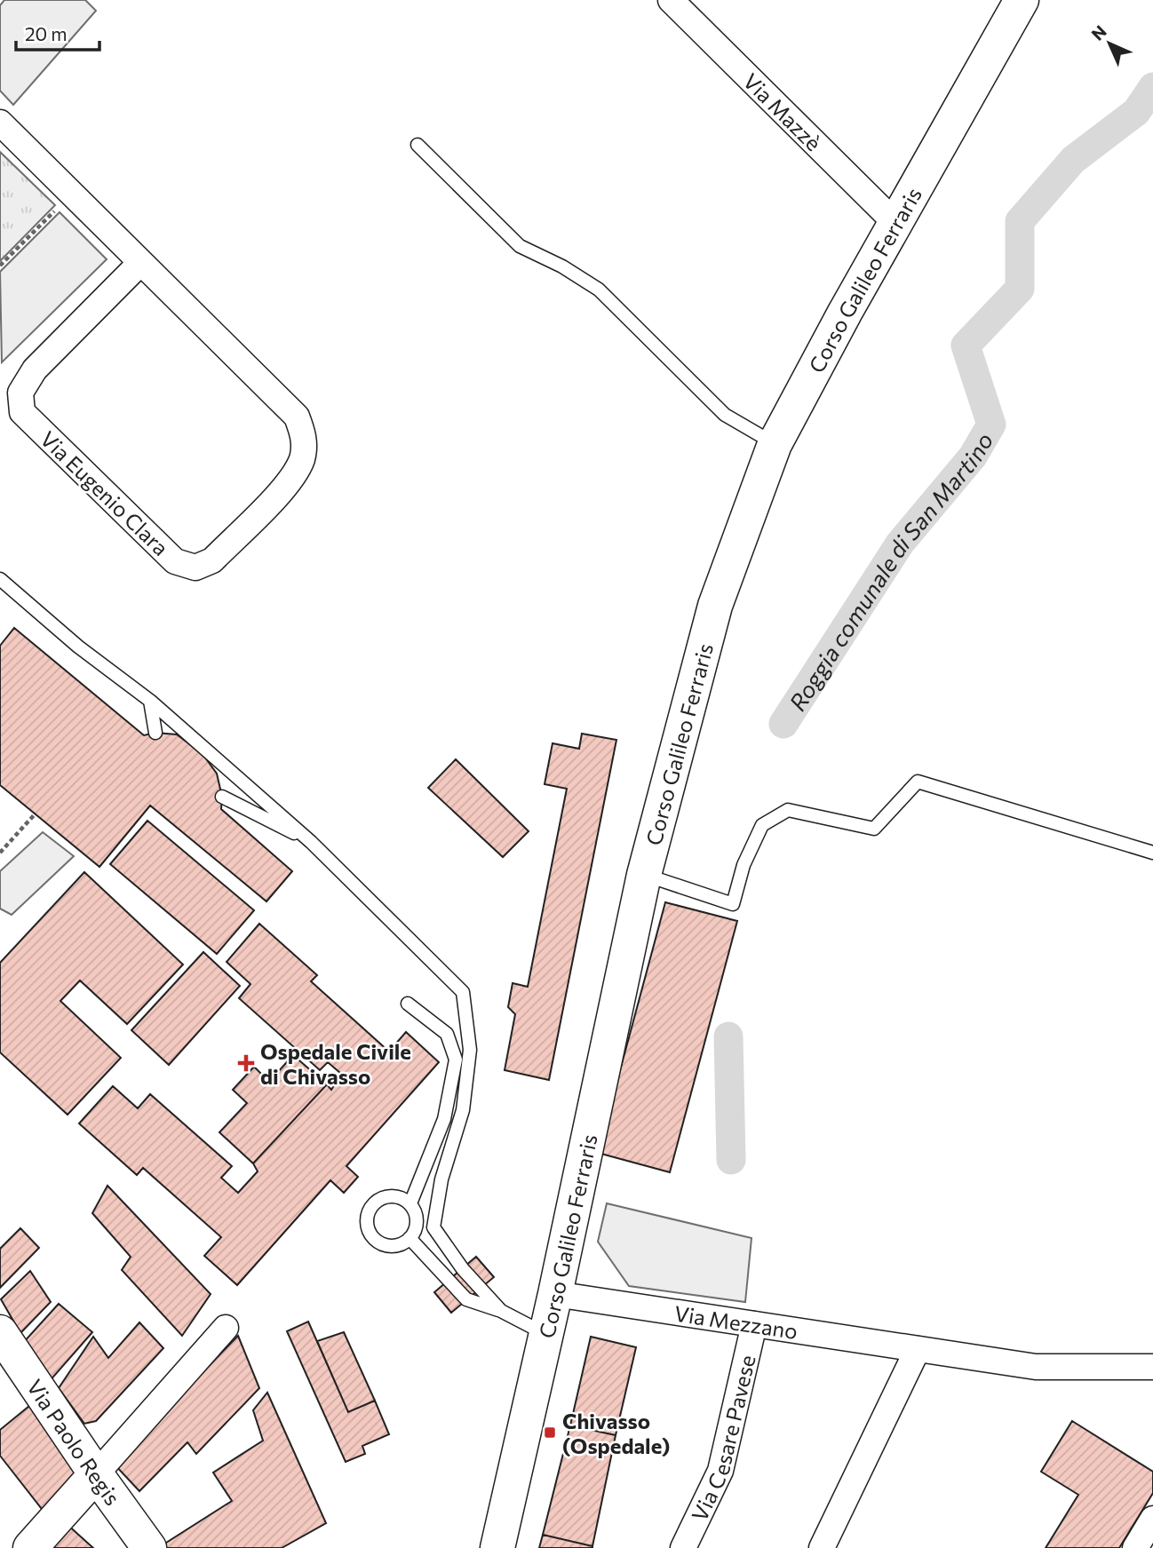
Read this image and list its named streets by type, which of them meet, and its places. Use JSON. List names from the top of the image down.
{
  "streets": {
    "main road": ["Corso Galileo Ferraris", "Via Paolo Regis"],
    "street": [
      "Via Mazzè",
      "Via Eugenio Clara",
      "Via Mezzano",
      "Via Cesare Pavese"
    ]
  },
  "crossings": [
    ["Via Mazzè", "Corso Galileo Ferraris"],
    ["Corso Galileo Ferraris", "Via Mezzano"],
    ["Via Mezzano", "Via Cesare Pavese"]
  ],
  "water": ["Roggia comunale di San Martino"],
  "places": {
    "health": ["Ospedale Civile di Chivasso"],
    "transit": ["Chivasso (Ospedale)"]
  },
  "scale_bar": "20 m",
  "north": "top left"
}
